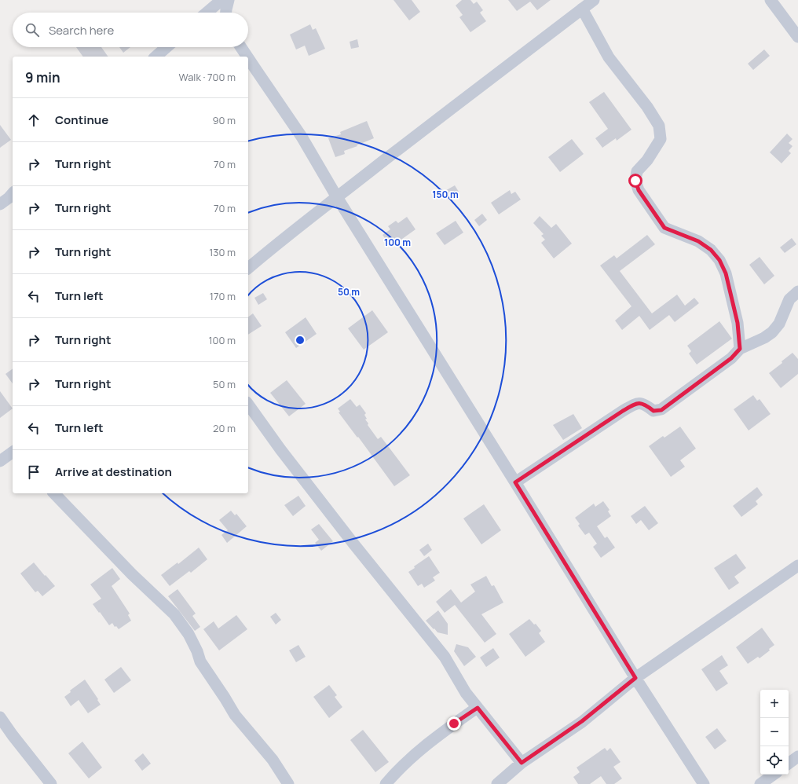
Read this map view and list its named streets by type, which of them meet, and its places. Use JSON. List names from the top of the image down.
{
  "page": {
    "search": "Search here",
    "heading": ["9 min", "Walk · 700 m"],
    "list": [
      ["Continue", "90 m"],
      ["Turn right", "70 m"],
      ["Turn right", "70 m"],
      ["Turn right", "130 m"],
      ["Turn left", "170 m"],
      ["Turn right", "100 m"],
      ["Turn right", "50 m"],
      ["Turn left", "20 m"],
      "Arrive at destination"
    ],
    "map_buttons": ["+", "−"]
  },
  "rings": ["150 m", "100 m", "50 m"]
}
